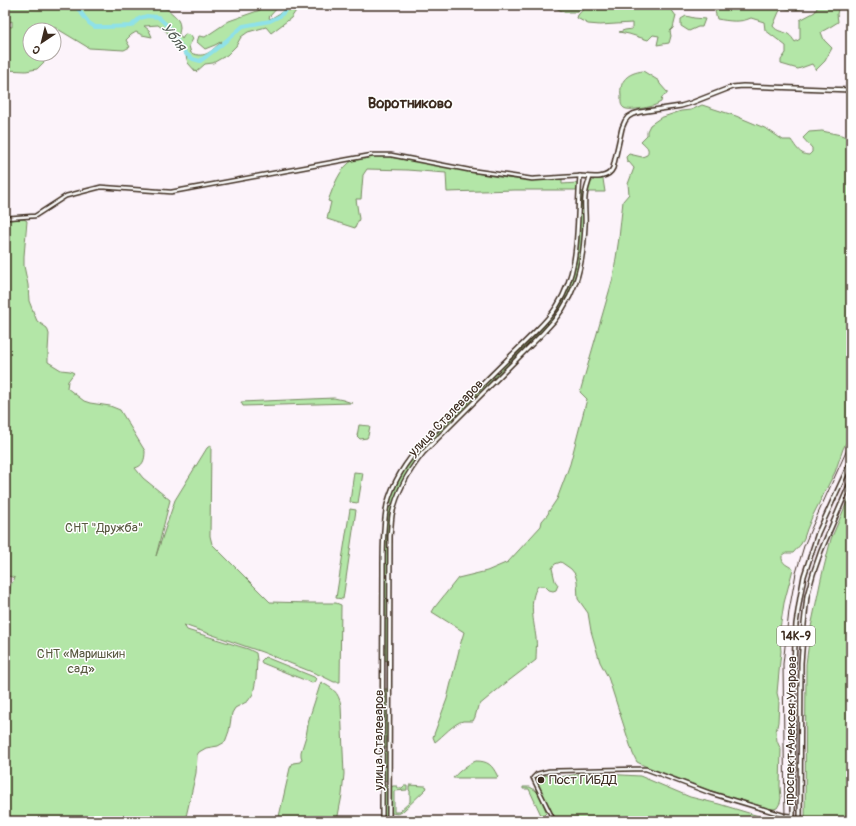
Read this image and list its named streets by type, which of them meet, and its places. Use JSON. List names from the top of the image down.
{
  "streets": {
    "main road": ["улица Сталеваров", "14К-9", "проспект Алексея Угарова"]
  },
  "districts": ["Воротниково"],
  "water": ["Убля"],
  "parks": ["СНТ \"Дружба\"", "СНТ «Маришкин сад»"],
  "places": ["Пост ГИБДД"],
  "north": "bottom left"
}
